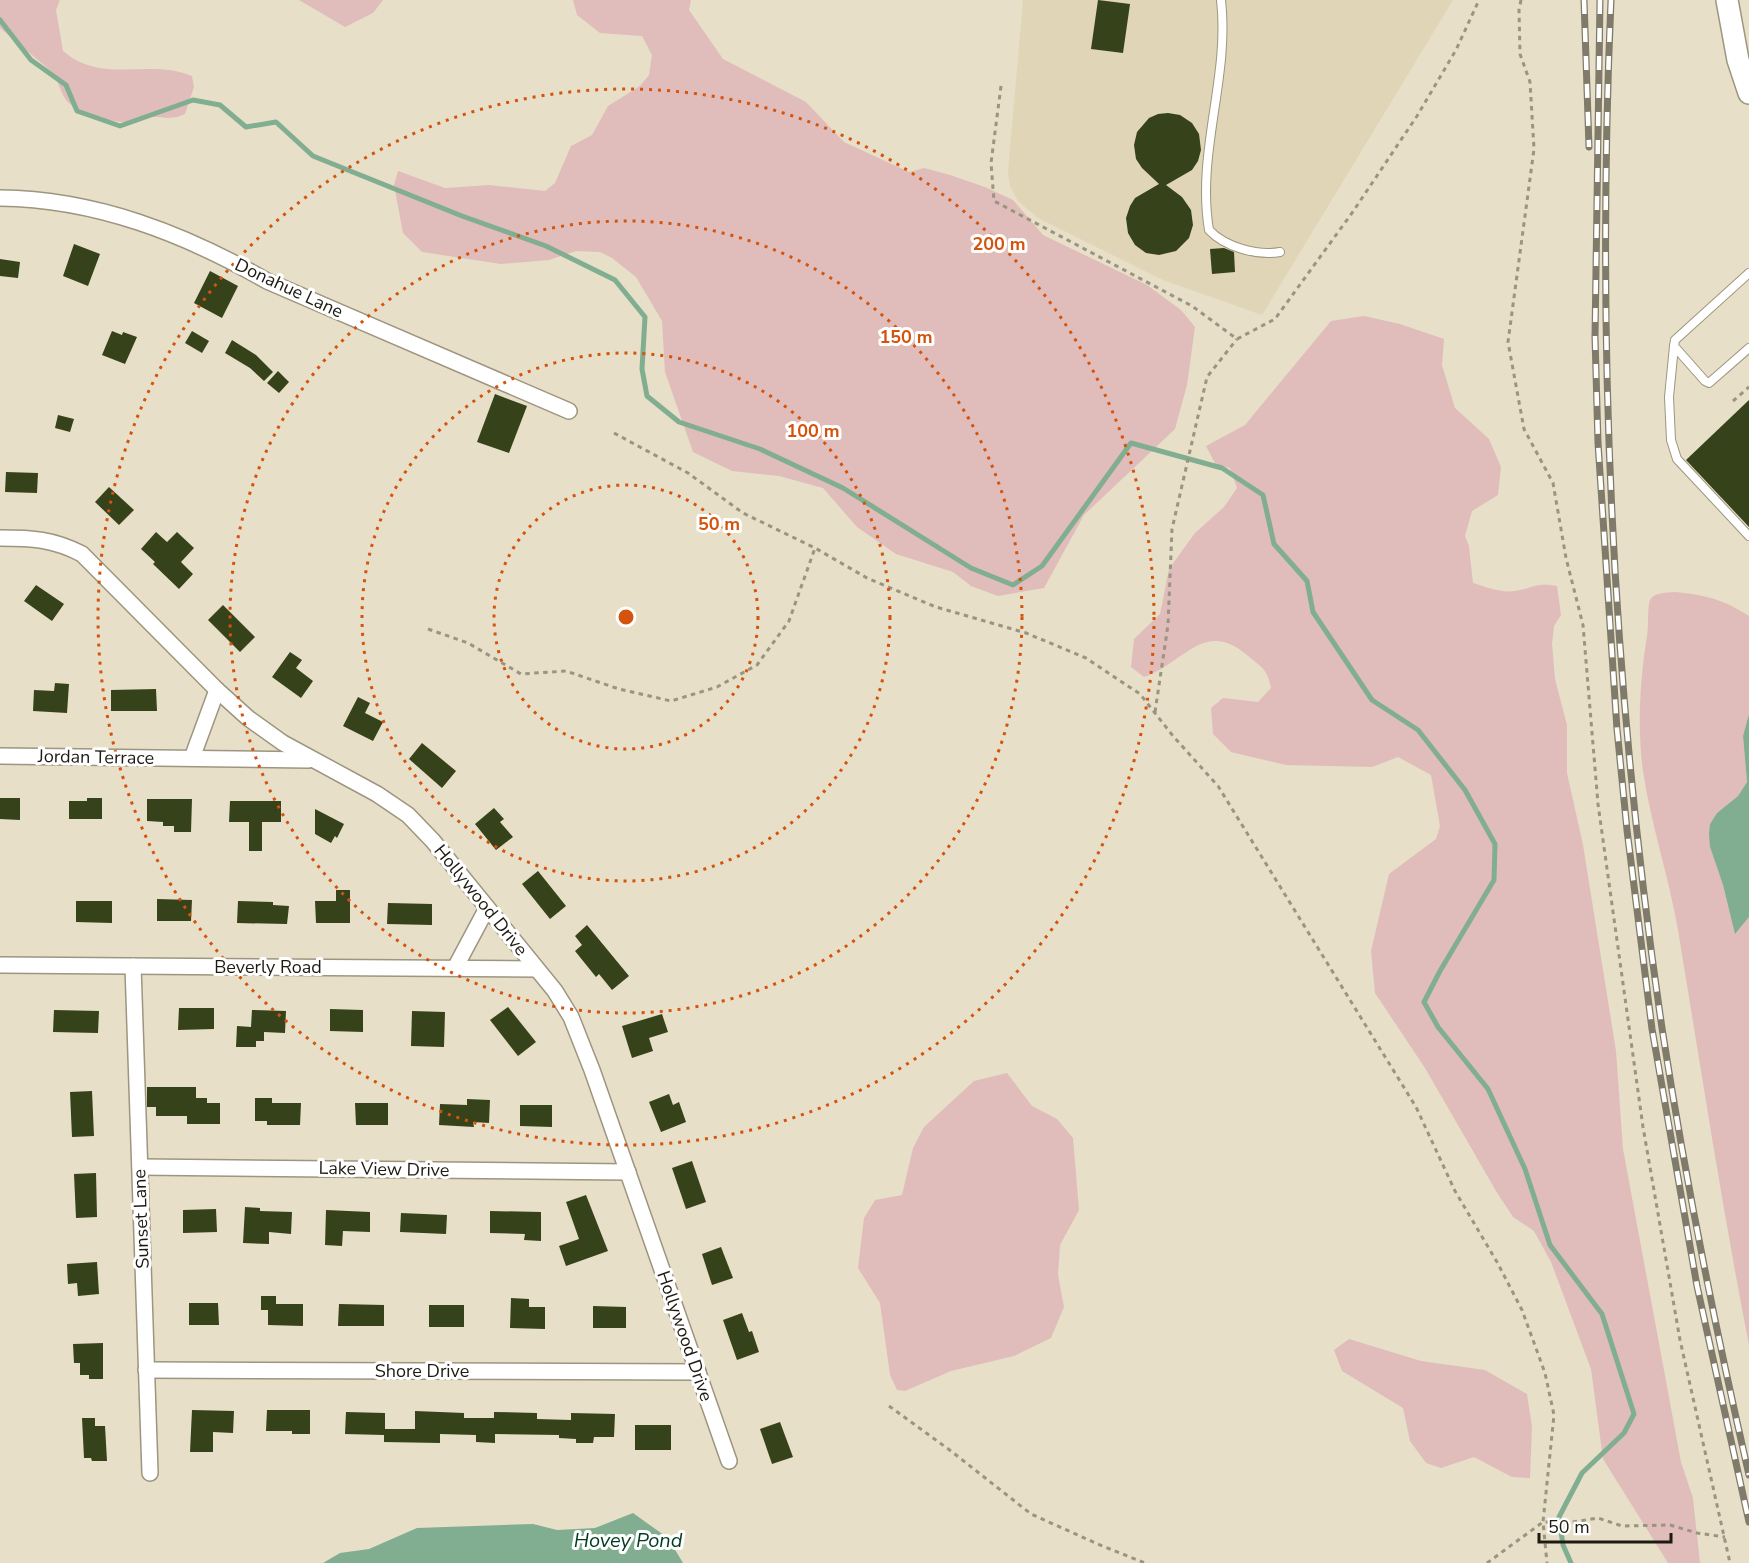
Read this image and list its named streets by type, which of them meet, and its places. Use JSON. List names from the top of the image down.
{
  "streets": {
    "street": [
      "Donahue Lane",
      "Jordan Terrace",
      "Hollywood Drive",
      "Beverly Road",
      "Lake View Drive",
      "Sunset Lane",
      "Shore Drive"
    ]
  },
  "crossings": [
    ["Jordan Terrace", "Hollywood Drive"],
    ["Hollywood Drive", "Beverly Road"],
    ["Hollywood Drive", "Lake View Drive"],
    ["Hollywood Drive", "Shore Drive"],
    ["Beverly Road", "Sunset Lane"],
    ["Lake View Drive", "Sunset Lane"],
    ["Sunset Lane", "Shore Drive"]
  ],
  "water": ["Hovey Pond"],
  "scale_bar": "50 m",
  "rings": [
    "200 m",
    "150 m",
    "100 m",
    "50 m"
  ]
}
